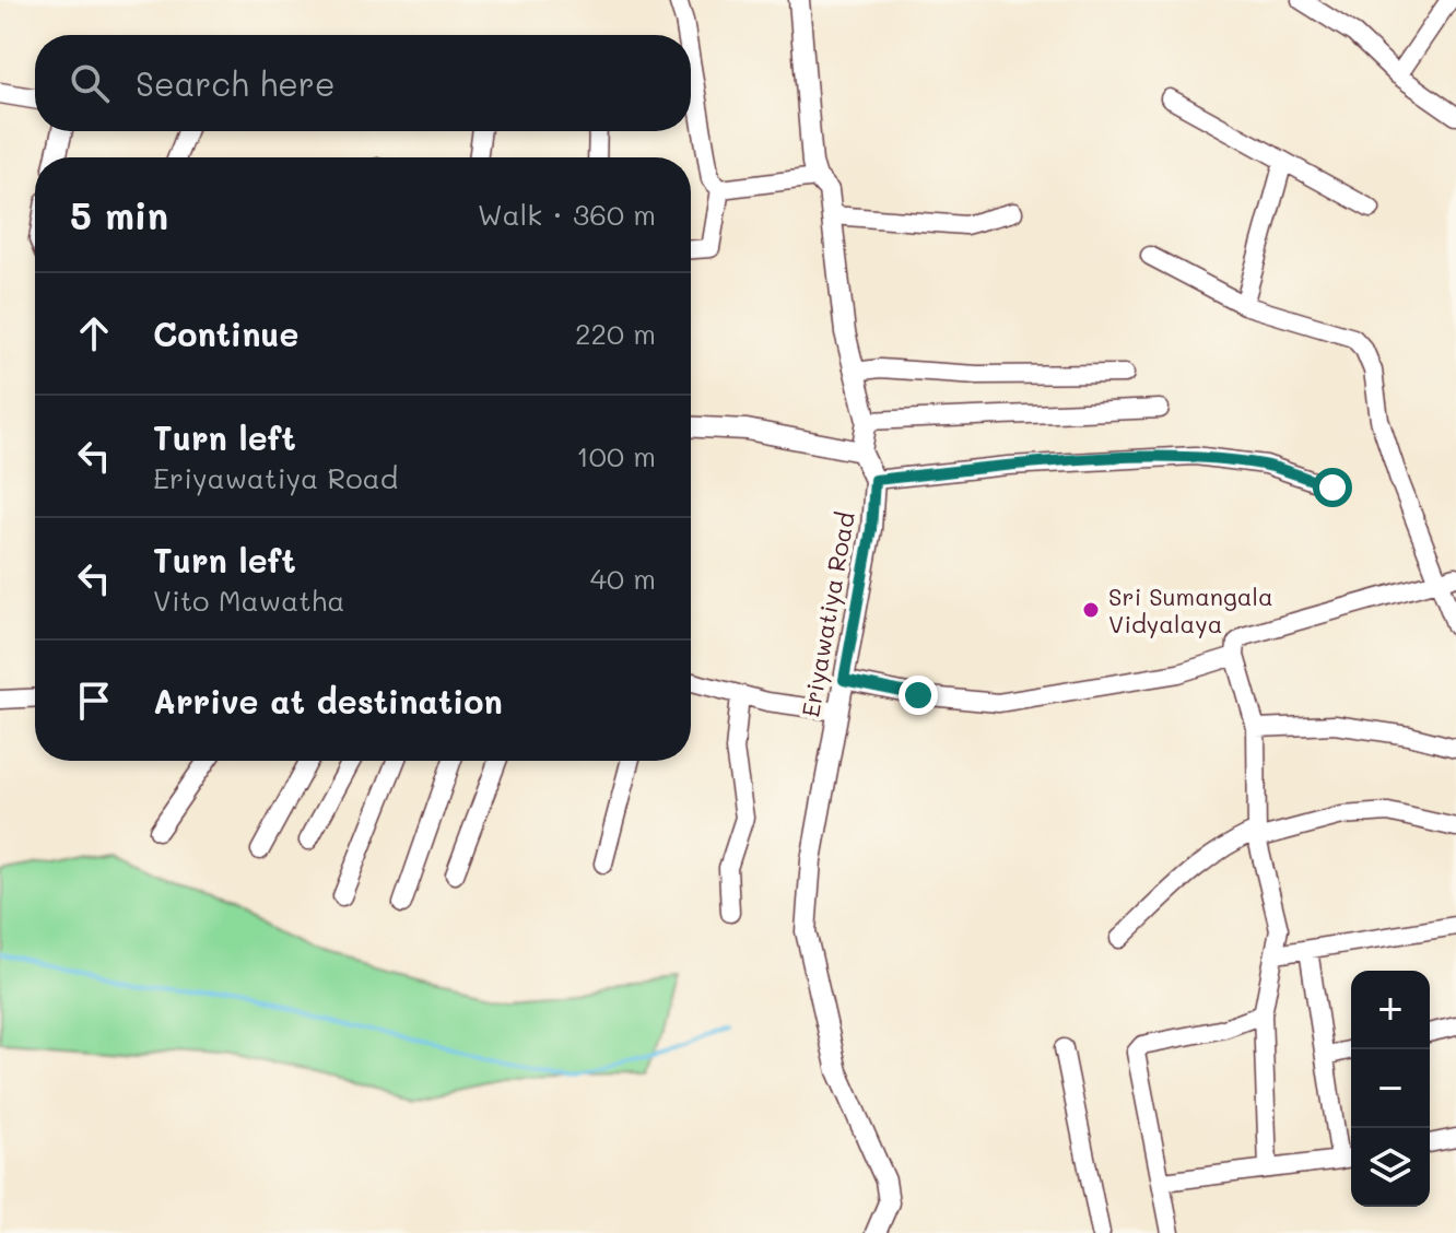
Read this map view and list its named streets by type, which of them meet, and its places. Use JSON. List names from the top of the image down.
{
  "streets": {
    "street": ["Eriyawatiya Road"]
  },
  "places": ["Sri Sumangala Vidyalaya"],
  "page": {
    "search": "Search here",
    "heading": ["5 min", "Walk · 360 m"],
    "list": [
      ["Continue", "220 m"],
      ["Turn left", "Eriyawatiya Road", "100 m"],
      ["Turn left", "Vito Mawatha", "40 m"],
      "Arrive at destination"
    ],
    "map_buttons": ["+", "−"]
  }
}
